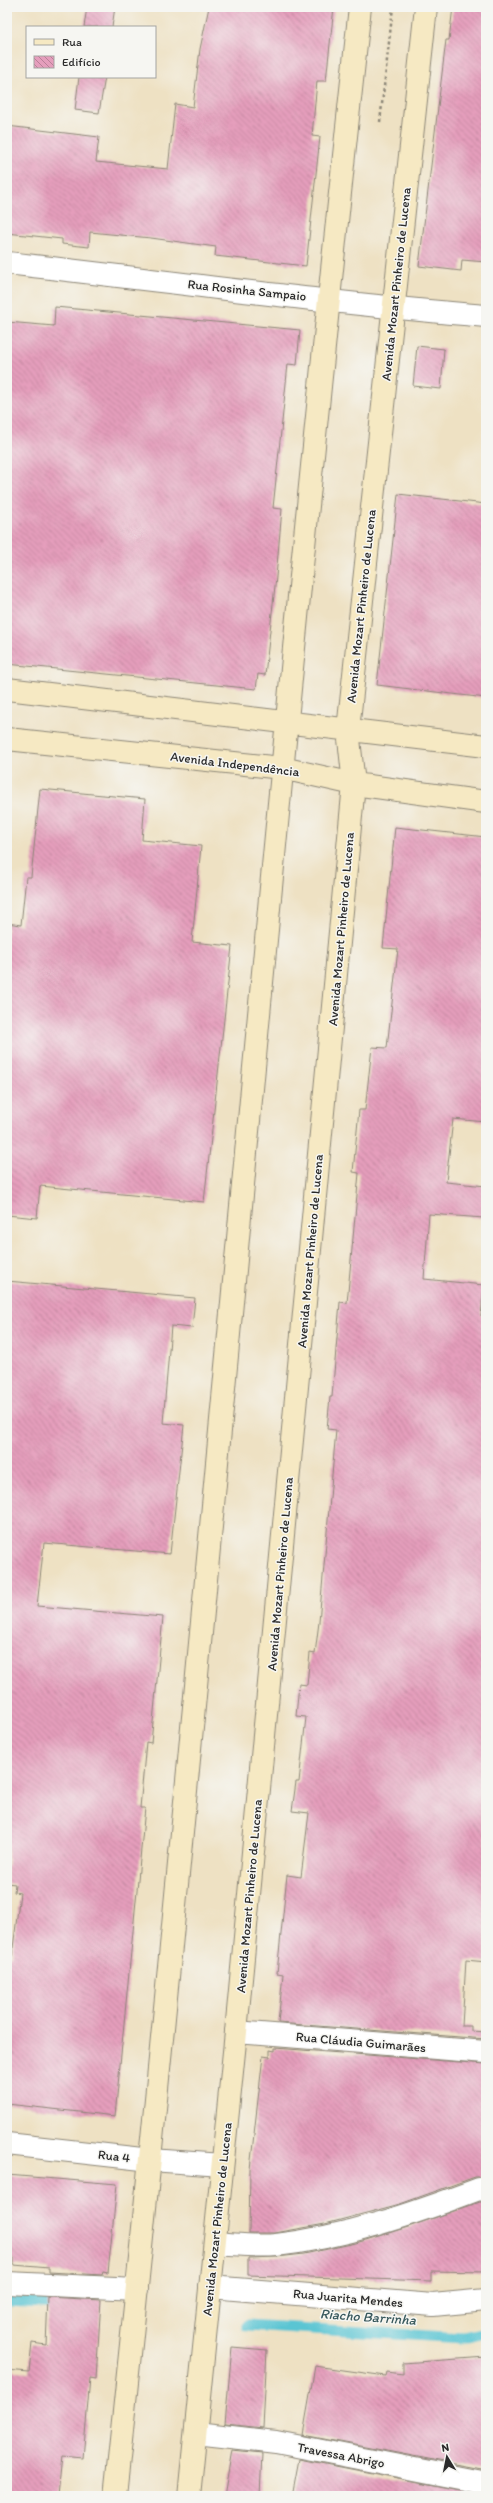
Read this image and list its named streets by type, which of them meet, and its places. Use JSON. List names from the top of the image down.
{
  "streets": {
    "main road": ["Avenida Mozart Pinheiro de Lucena", "Avenida Independência"],
    "street": [
      "Rua Rosinha Sampaio",
      "Rua Cláudia Guimarães",
      "Rua 4",
      "Rua Juarita Mendes",
      "Travessa Abrigo"
    ]
  },
  "crossings": [
    ["Avenida Mozart Pinheiro de Lucena", "Rua Rosinha Sampaio"],
    ["Avenida Mozart Pinheiro de Lucena", "Avenida Independência"],
    ["Avenida Mozart Pinheiro de Lucena", "Rua Cláudia Guimarães"],
    ["Avenida Mozart Pinheiro de Lucena", "Rua 4"],
    ["Avenida Mozart Pinheiro de Lucena", "Rua Juarita Mendes"],
    ["Avenida Mozart Pinheiro de Lucena", "Travessa Abrigo"]
  ],
  "water": ["Riacho Barrinha"],
  "legend": ["Rua", "Edifício"],
  "north": "top"
}
